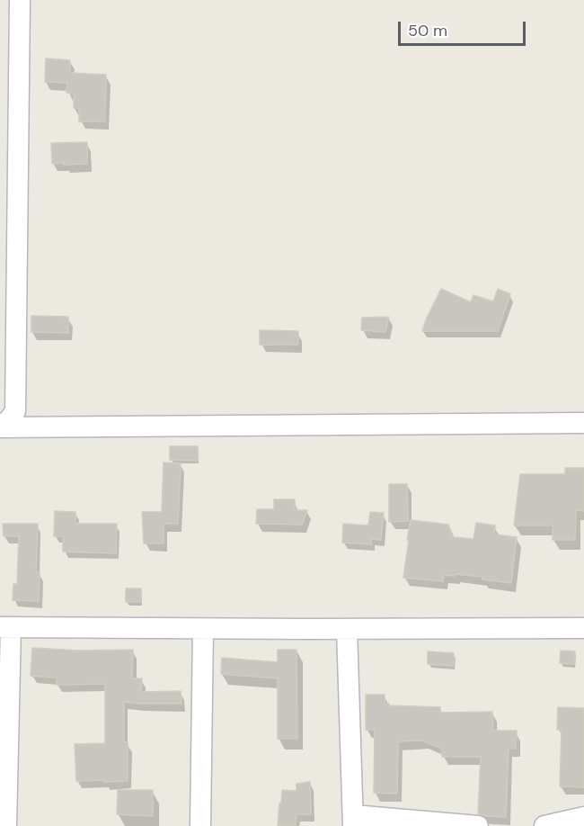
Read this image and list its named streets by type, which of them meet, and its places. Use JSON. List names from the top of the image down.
{
  "scale_bar": "50 m"
}
